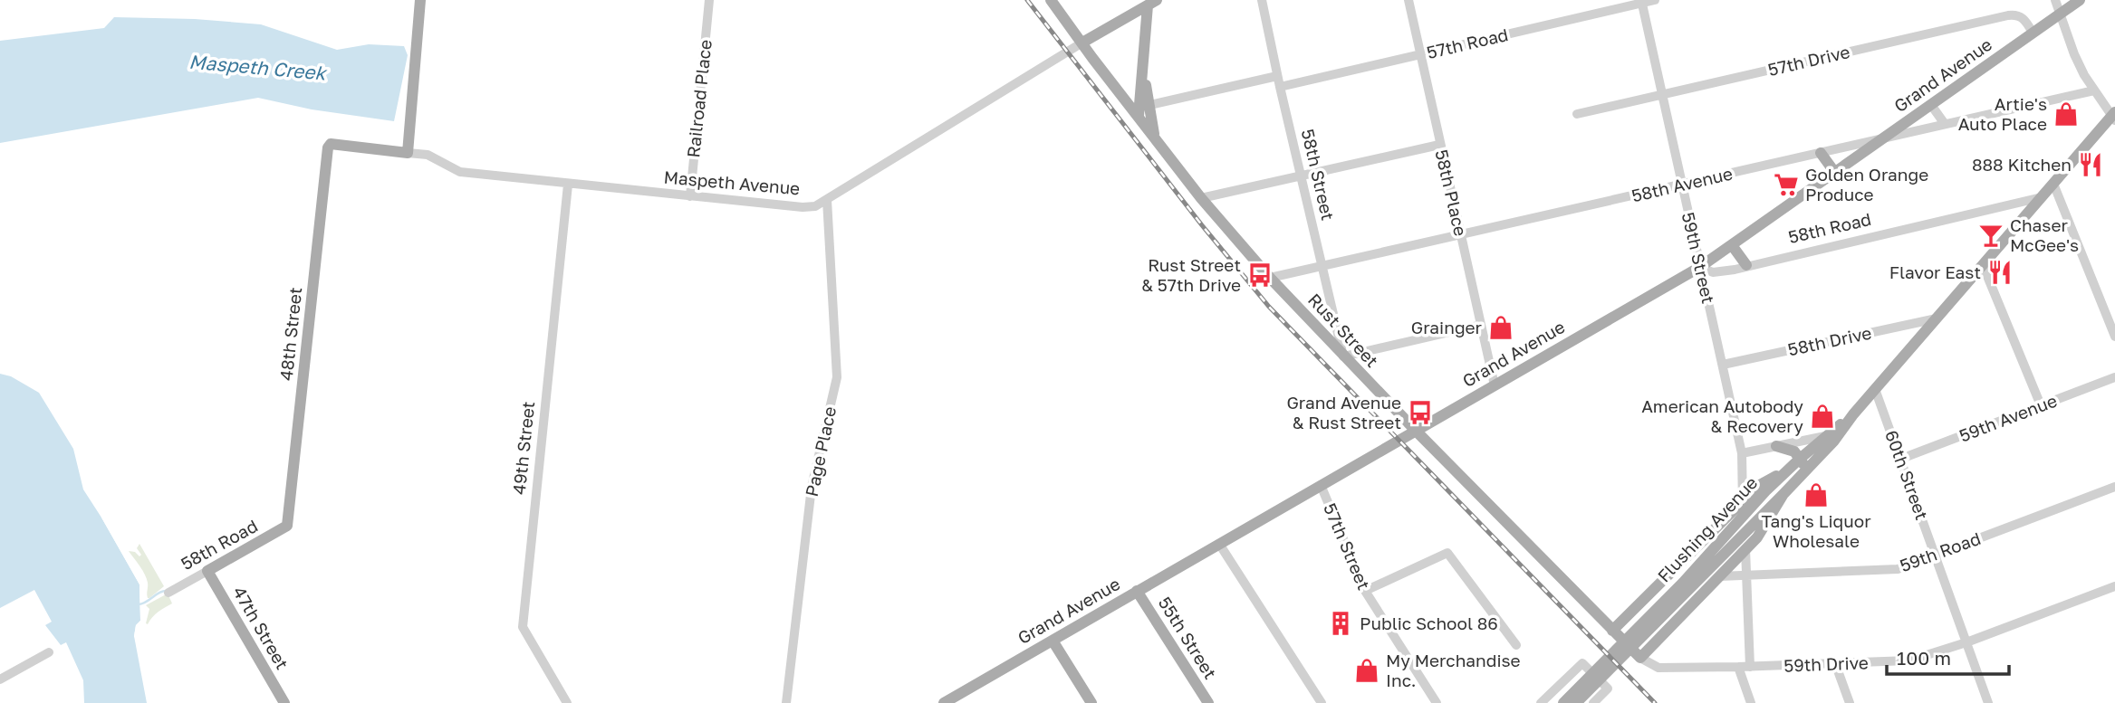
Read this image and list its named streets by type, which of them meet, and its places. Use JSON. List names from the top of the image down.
{
  "streets": {
    "main road": [
      "Grand Avenue",
      "Maspeth Avenue",
      "58th Road",
      "Rust Street",
      "48th Street",
      "Flushing Avenue",
      "47th Street",
      "55th Street"
    ],
    "street": [
      "57th Road",
      "57th Drive",
      "Railroad Place",
      "58th Street",
      "58th Avenue",
      "58th Place",
      "59th Street",
      "58th Drive",
      "59th Avenue",
      "49th Street",
      "Page Place",
      "60th Street",
      "57th Street",
      "59th Road",
      "59th Drive"
    ]
  },
  "crossings": [
    ["57th Road", "58th Street"],
    ["57th Road", "58th Place"],
    ["57th Road", "59th Street"],
    ["57th Drive", "Grand Avenue"],
    ["57th Drive", "59th Street"],
    ["Grand Avenue", "58th Avenue"],
    ["Grand Avenue", "58th Place"],
    ["Grand Avenue", "58th Road"],
    ["Grand Avenue", "59th Street"],
    ["Grand Avenue", "Rust Street"],
    ["Grand Avenue", "57th Street"],
    ["Grand Avenue", "55th Street"],
    ["Railroad Place", "Maspeth Avenue"],
    ["58th Street", "58th Avenue"],
    ["58th Street", "Rust Street"],
    ["Maspeth Avenue", "Rust Street"],
    ["Maspeth Avenue", "48th Street"],
    ["Maspeth Avenue", "49th Street"],
    ["Maspeth Avenue", "Page Place"],
    ["58th Avenue", "58th Place"],
    ["58th Avenue", "59th Street"],
    ["58th Avenue", "Rust Street"],
    ["58th Road", "59th Street"],
    ["58th Road", "48th Street"],
    ["58th Road", "Flushing Avenue"],
    ["58th Road", "47th Street"],
    ["59th Street", "58th Drive"],
    ["59th Street", "Flushing Avenue"],
    ["Rust Street", "59th Drive"],
    ["58th Drive", "Flushing Avenue"],
    ["59th Avenue", "60th Street"],
    ["60th Street", "Flushing Avenue"],
    ["60th Street", "59th Road"],
    ["60th Street", "59th Drive"]
  ],
  "water": ["Maspeth Creek"],
  "places": {
    "shop": [
      "Artie's Auto Place",
      "Grainger",
      "American Autobody & Recovery",
      "Tang's Liquor Wholesale",
      "My Merchandise Inc."
    ],
    "restaurant": ["888 Kitchen", "Flavor East"],
    "supermarket": ["Golden Orange Produce"],
    "bar": ["Chaser McGee's"],
    "bus stop": ["Rust Street & 57th Drive", "Grand Avenue & Rust Street"],
    "building": ["Public School 86"]
  },
  "scale_bar": "100 m"
}
